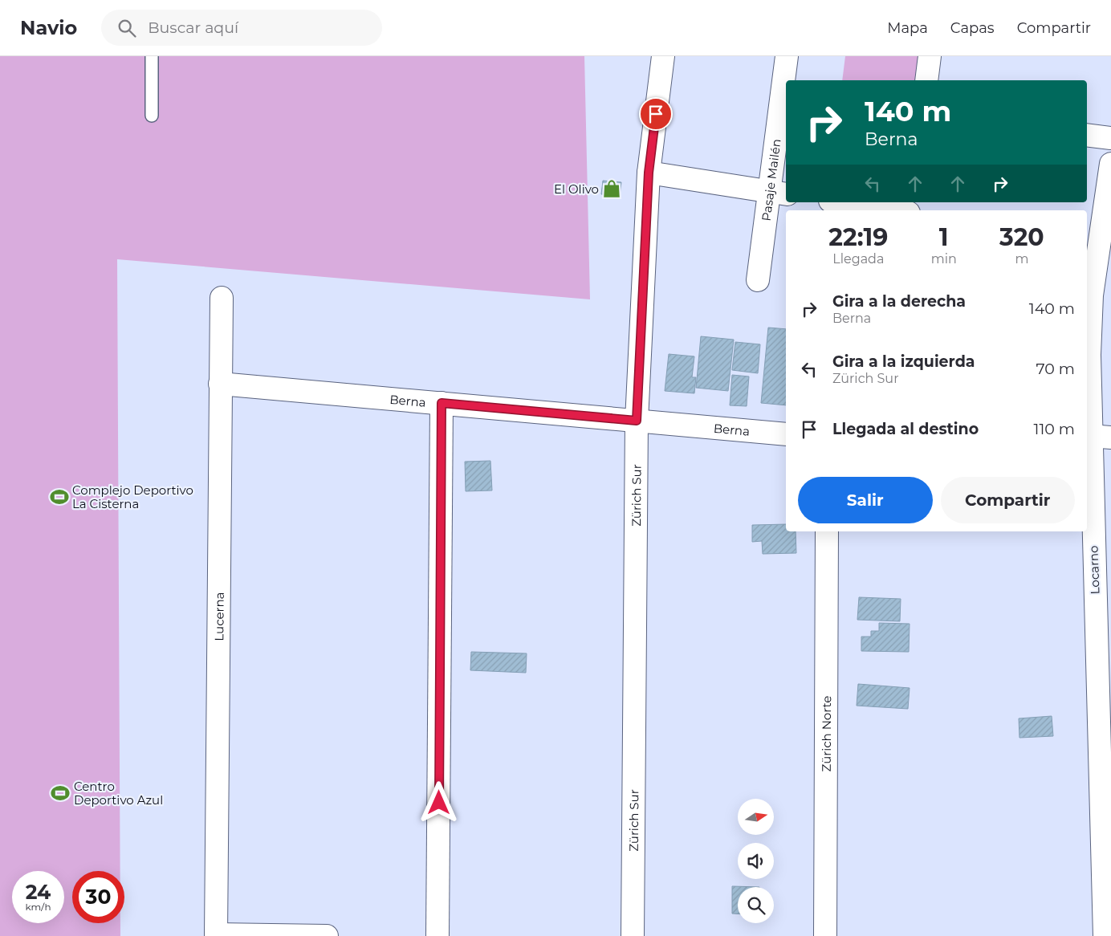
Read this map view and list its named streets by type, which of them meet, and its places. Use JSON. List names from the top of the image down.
{
  "streets": {
    "street": [
      "Pasaje Mailén",
      "Berna",
      "Zürich Sur",
      "Locarno",
      "Lucerna",
      "Zürich Norte"
    ]
  },
  "crossings": [
    ["Berna", "Zürich Sur"],
    ["Berna", "Lucerna"]
  ],
  "places": {
    "shop": ["El Olivo"],
    "sports": ["Complejo Deportivo La Cisterna", "Centro Deportivo Azul"]
  },
  "north": "right",
  "page": {
    "header": "Navio",
    "search": "Buscar aquí",
    "nav": ["Mapa", "Capas", "Compartir"],
    "turn": ["140 m", "Berna"],
    "eta": [
      "22:19",
      "Llegada",
      "1",
      "min",
      "320",
      "m"
    ],
    "list": [
      {
        "name": "Gira a la derecha",
        "note": "Berna",
        "value": "140 m"
      },
      {
        "name": "Gira a la izquierda",
        "note": "Zürich Sur",
        "value": "70 m"
      },
      {
        "name": "Llegada al destino",
        "value": "110 m"
      }
    ],
    "buttons": ["Salir", "Compartir"],
    "speed": "24 km/h",
    "limit": "30"
  }
}
